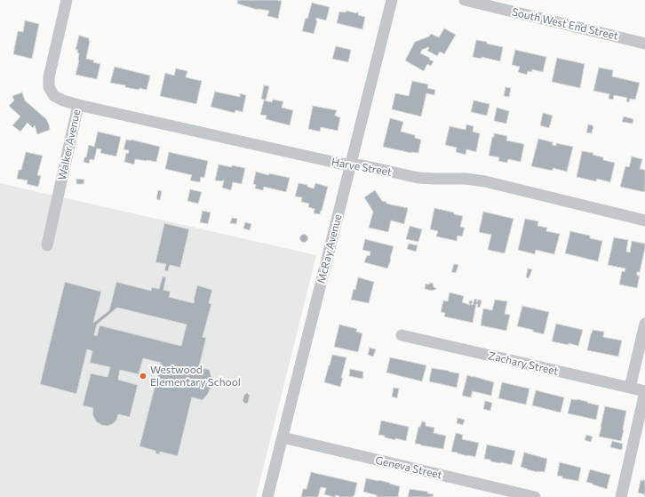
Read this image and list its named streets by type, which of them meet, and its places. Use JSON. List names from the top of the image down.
{
  "streets": {
    "street": [
      "South West End Street",
      "Walker Avenue",
      "Harve Street",
      "McRay Avenue",
      "Zachary Street",
      "Geneva Street"
    ]
  },
  "crossings": [
    ["Walker Avenue", "Harve Street"],
    ["Harve Street", "McRay Avenue"],
    ["McRay Avenue", "Geneva Street"]
  ],
  "places": ["Westwood Elementary School"]
}
